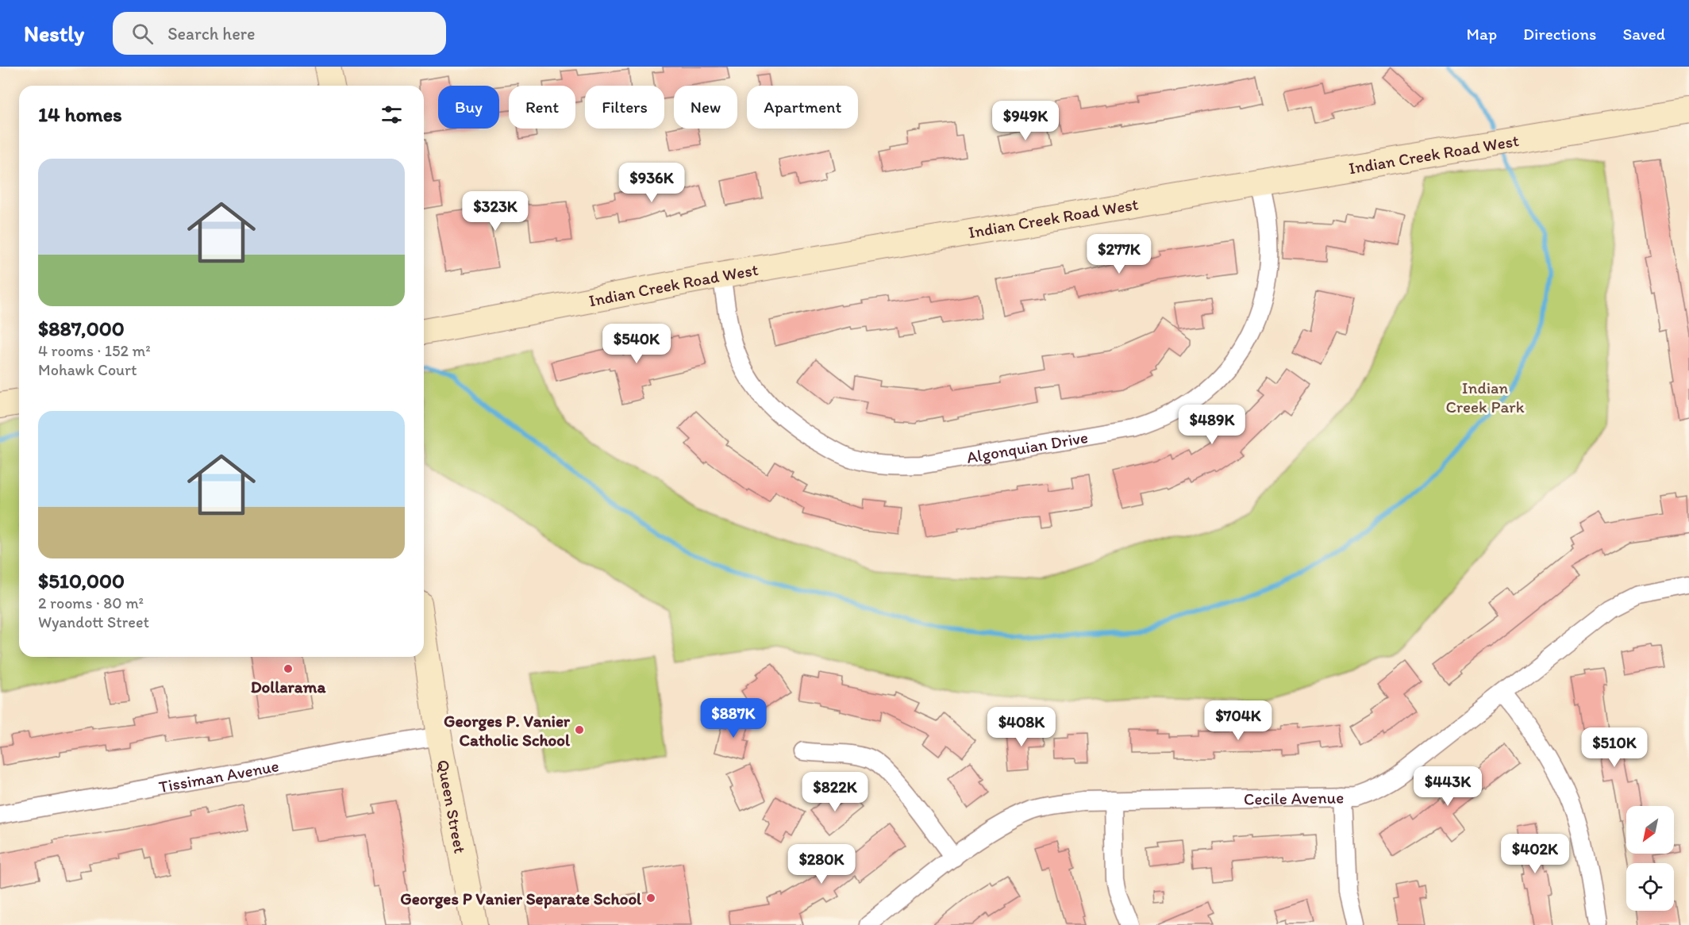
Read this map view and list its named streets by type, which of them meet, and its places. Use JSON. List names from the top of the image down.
{
  "streets": {
    "street": [
      "Indian Creek Road West",
      "Algonquian Drive",
      "Tissiman Avenue",
      "Cecile Avenue",
      "Queen Street"
    ]
  },
  "crossings": [
    ["Indian Creek Road West", "Algonquian Drive"],
    ["Tissiman Avenue", "Queen Street"]
  ],
  "parks": ["Indian Creek Park"],
  "places": ["Dollarama", "Georges P. Vanier Catholic School", "Georges P Vanier Separate School"],
  "north": "bottom left",
  "page": {
    "header": "Nestly",
    "search": "Search here",
    "nav": ["Map", "Directions", "Saved"],
    "chip": [
      "Buy",
      "Rent",
      "Filters",
      "New",
      "Apartment"
    ],
    "heading": "14 homes",
    "price": [
      "$949K",
      "$936K",
      "$323K",
      "$277K",
      "$540K",
      "$489K",
      "$887K",
      "$704K",
      "$408K",
      "$510K",
      "$443K",
      "$822K",
      "$402K",
      "$280K"
    ],
    "list": [
      {
        "name": "$887,000",
        "note": "4 rooms · 152 m² · Mohawk Court"
      },
      {
        "name": "$510,000",
        "note": "2 rooms · 80 m² · Wyandott Street"
      }
    ]
  }
}
